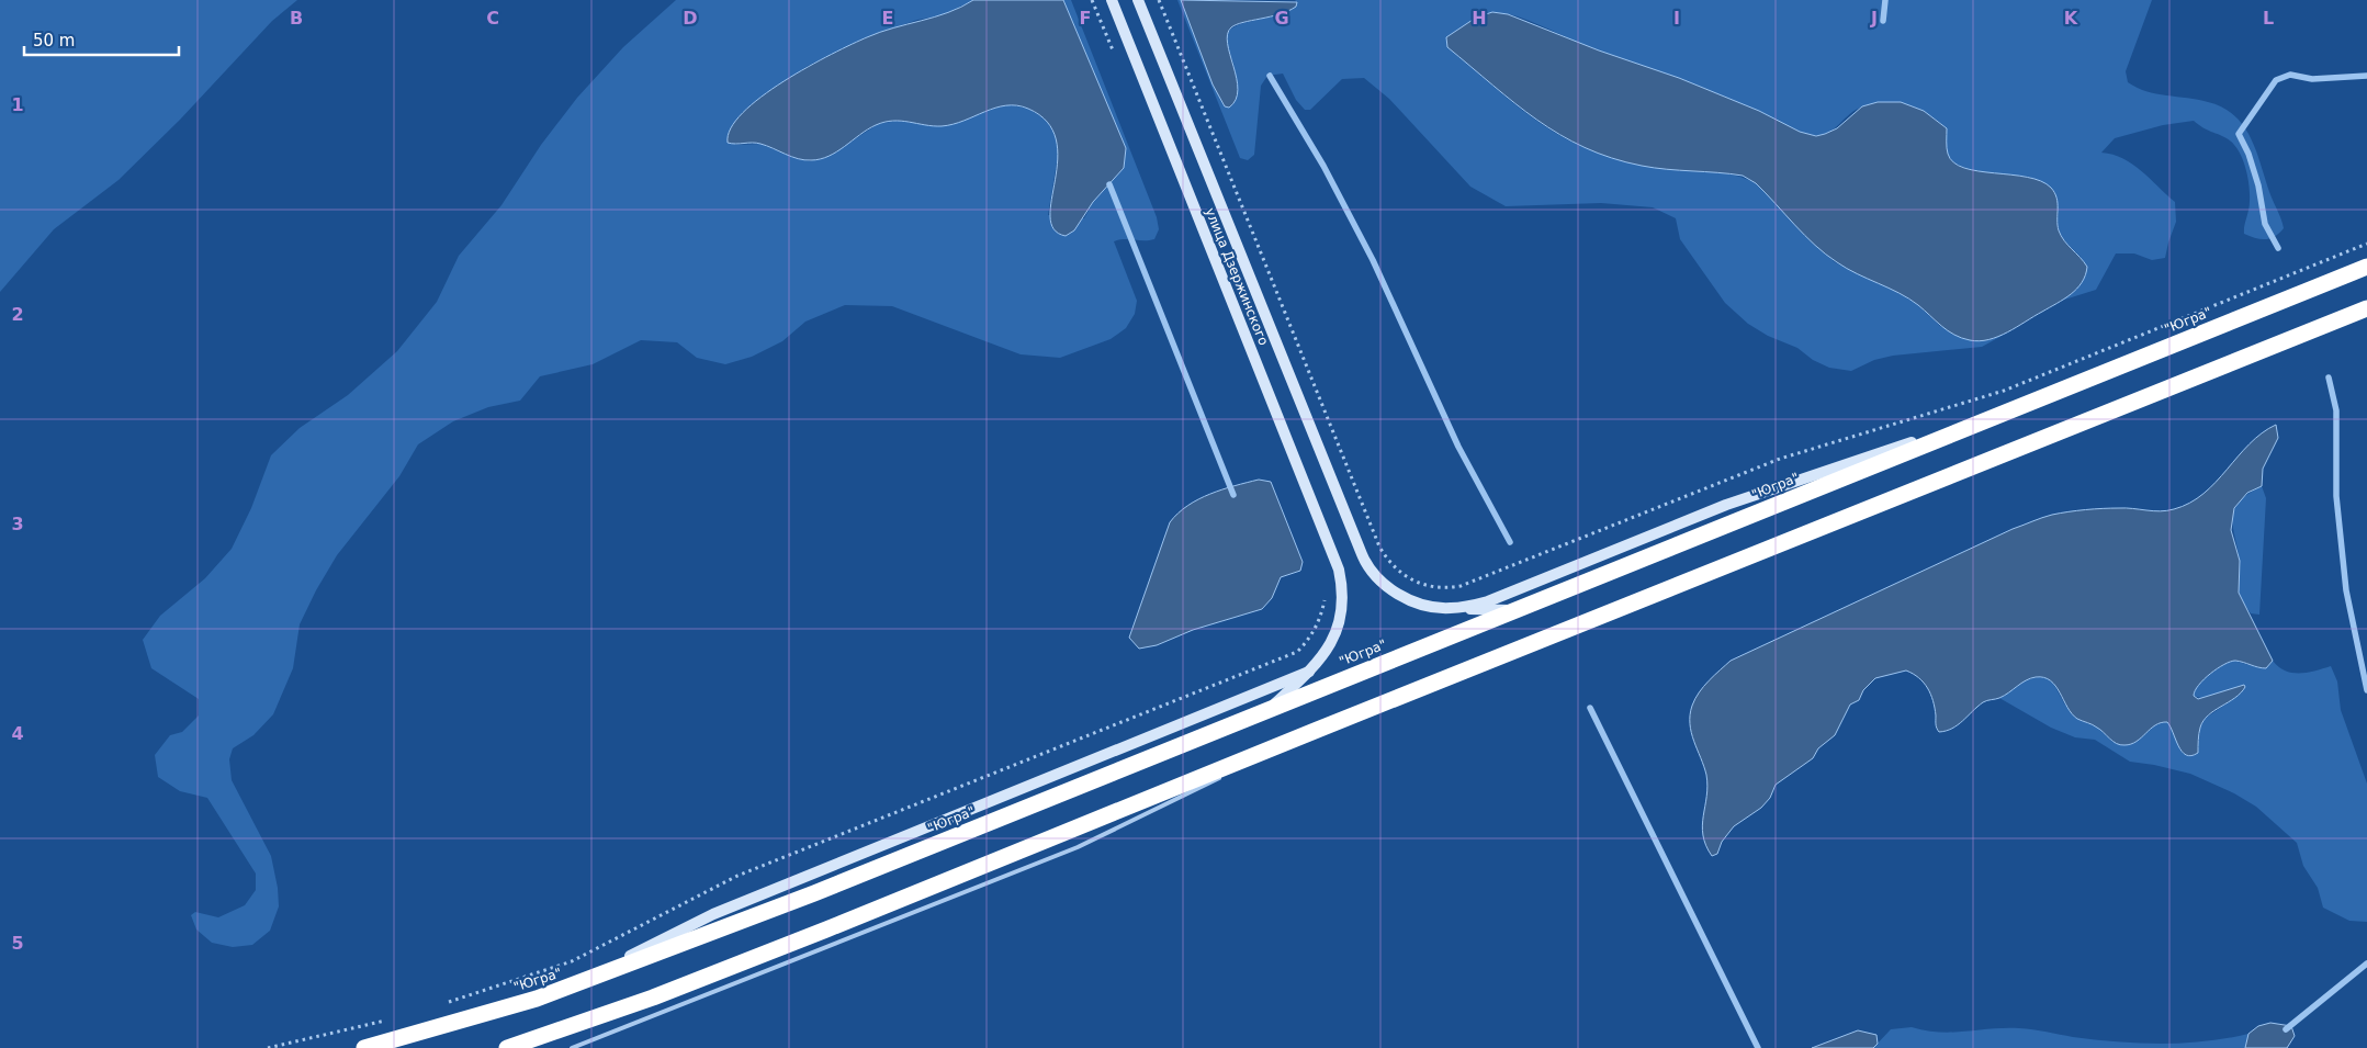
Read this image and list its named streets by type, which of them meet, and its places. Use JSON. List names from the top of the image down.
{
  "streets": {
    "highway": ["\"Югра\""],
    "street": ["улица Дзержинского"]
  },
  "crossings": [
    ["улица Дзержинского", "\"Югра\""]
  ],
  "scale_bar": "50 m",
  "grid": {
    "columns": [
      "B",
      "C",
      "D",
      "E",
      "F",
      "G",
      "H",
      "I",
      "J",
      "K",
      "L"
    ],
    "rows": [
      "1",
      "2",
      "3",
      "4",
      "5"
    ]
  }
}
